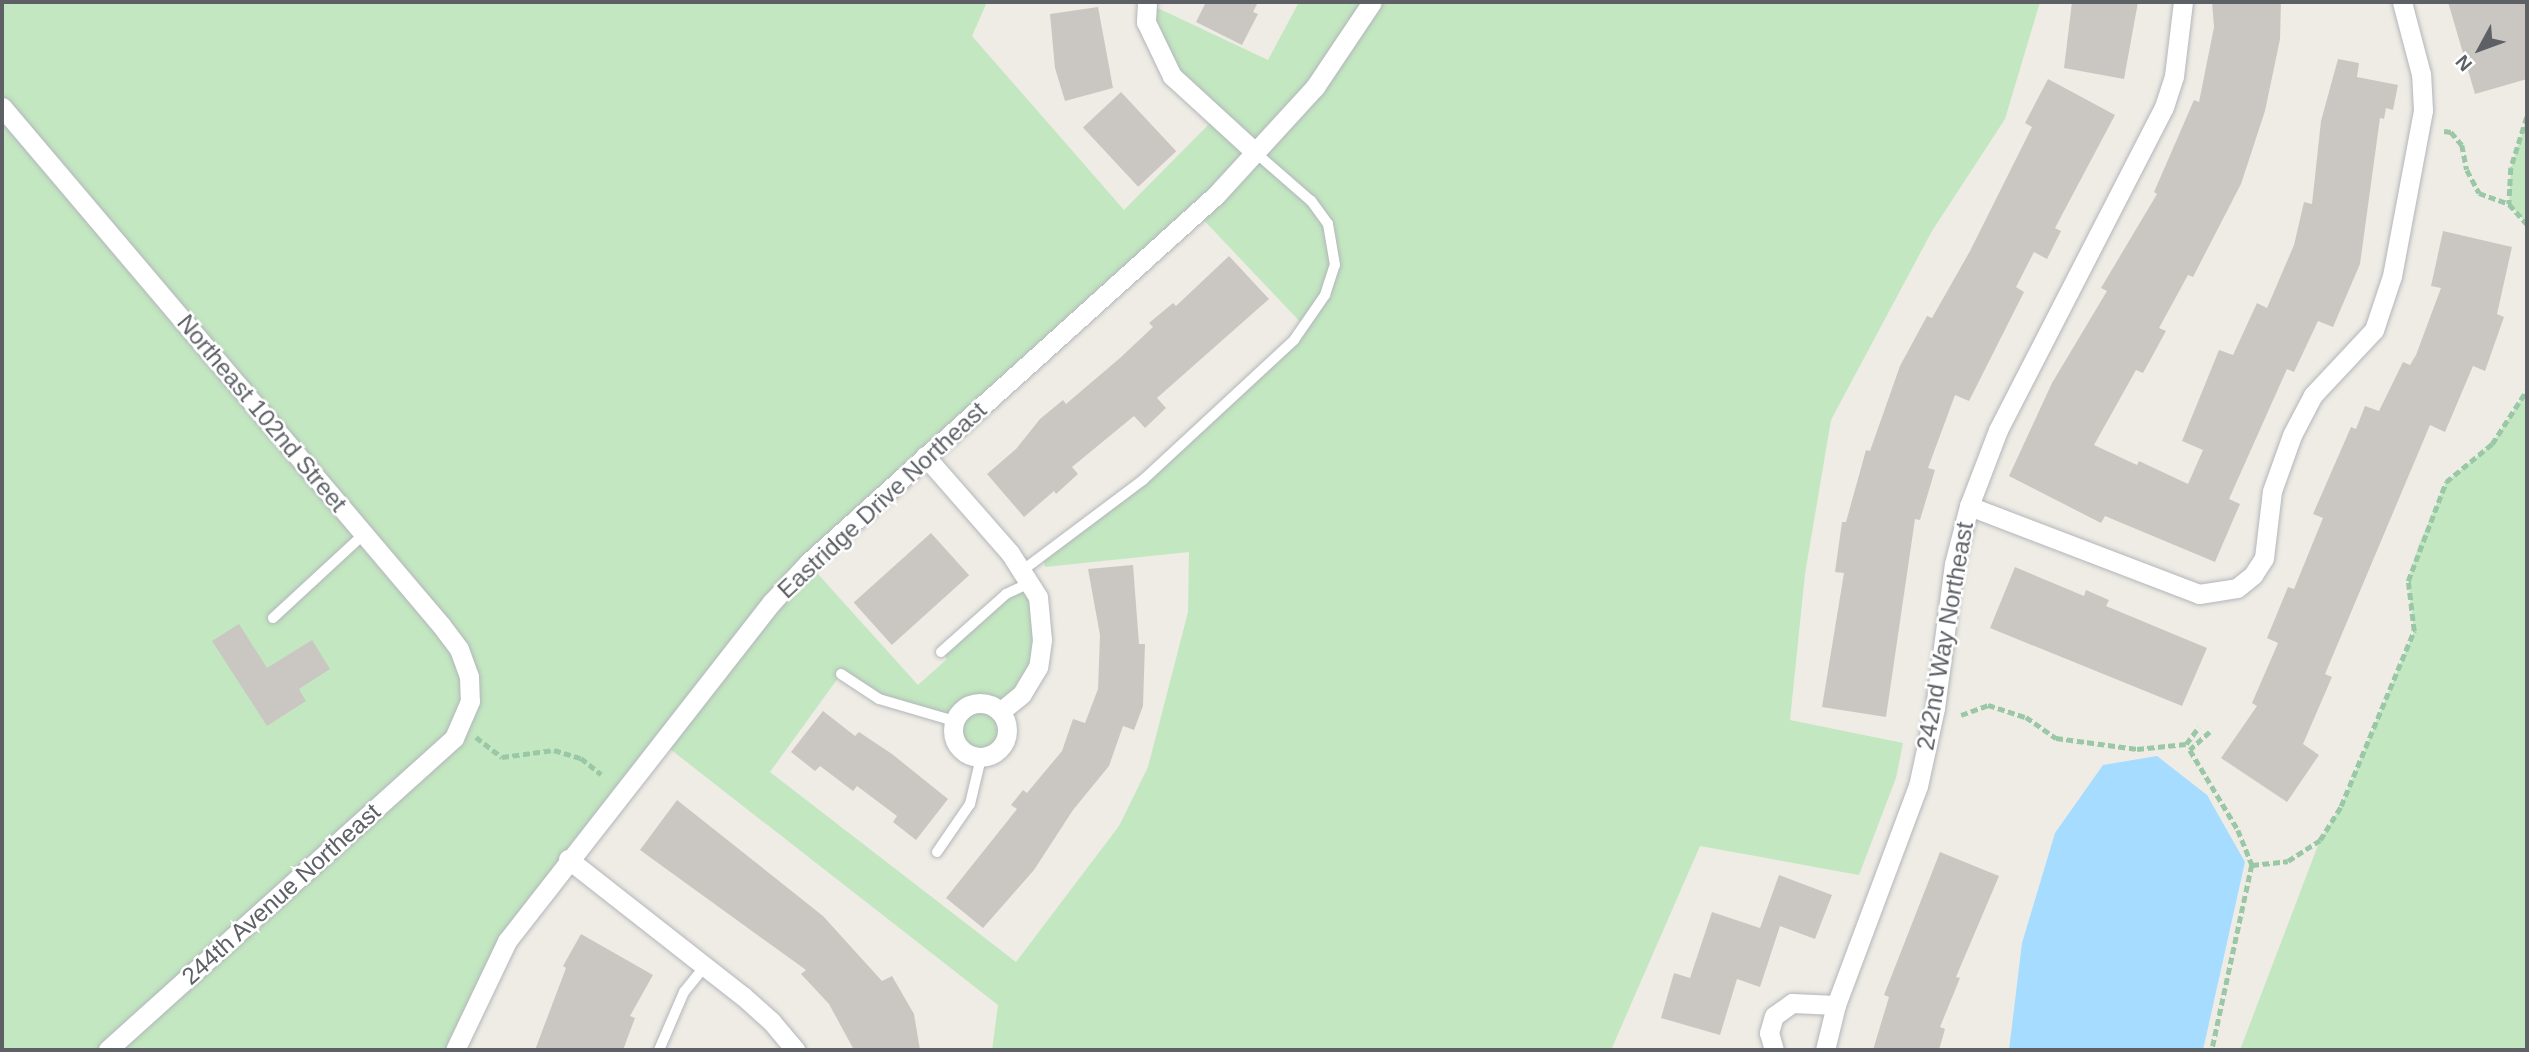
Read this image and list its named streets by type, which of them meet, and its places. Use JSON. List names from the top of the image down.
{
  "streets": {
    "street": [
      "Northeast 102nd Street",
      "Eastridge Drive Northeast",
      "242nd Way Northeast",
      "244th Avenue Northeast"
    ]
  },
  "crossings": [
    ["Northeast 102nd Street", "244th Avenue Northeast"]
  ],
  "north": "bottom left"
}
